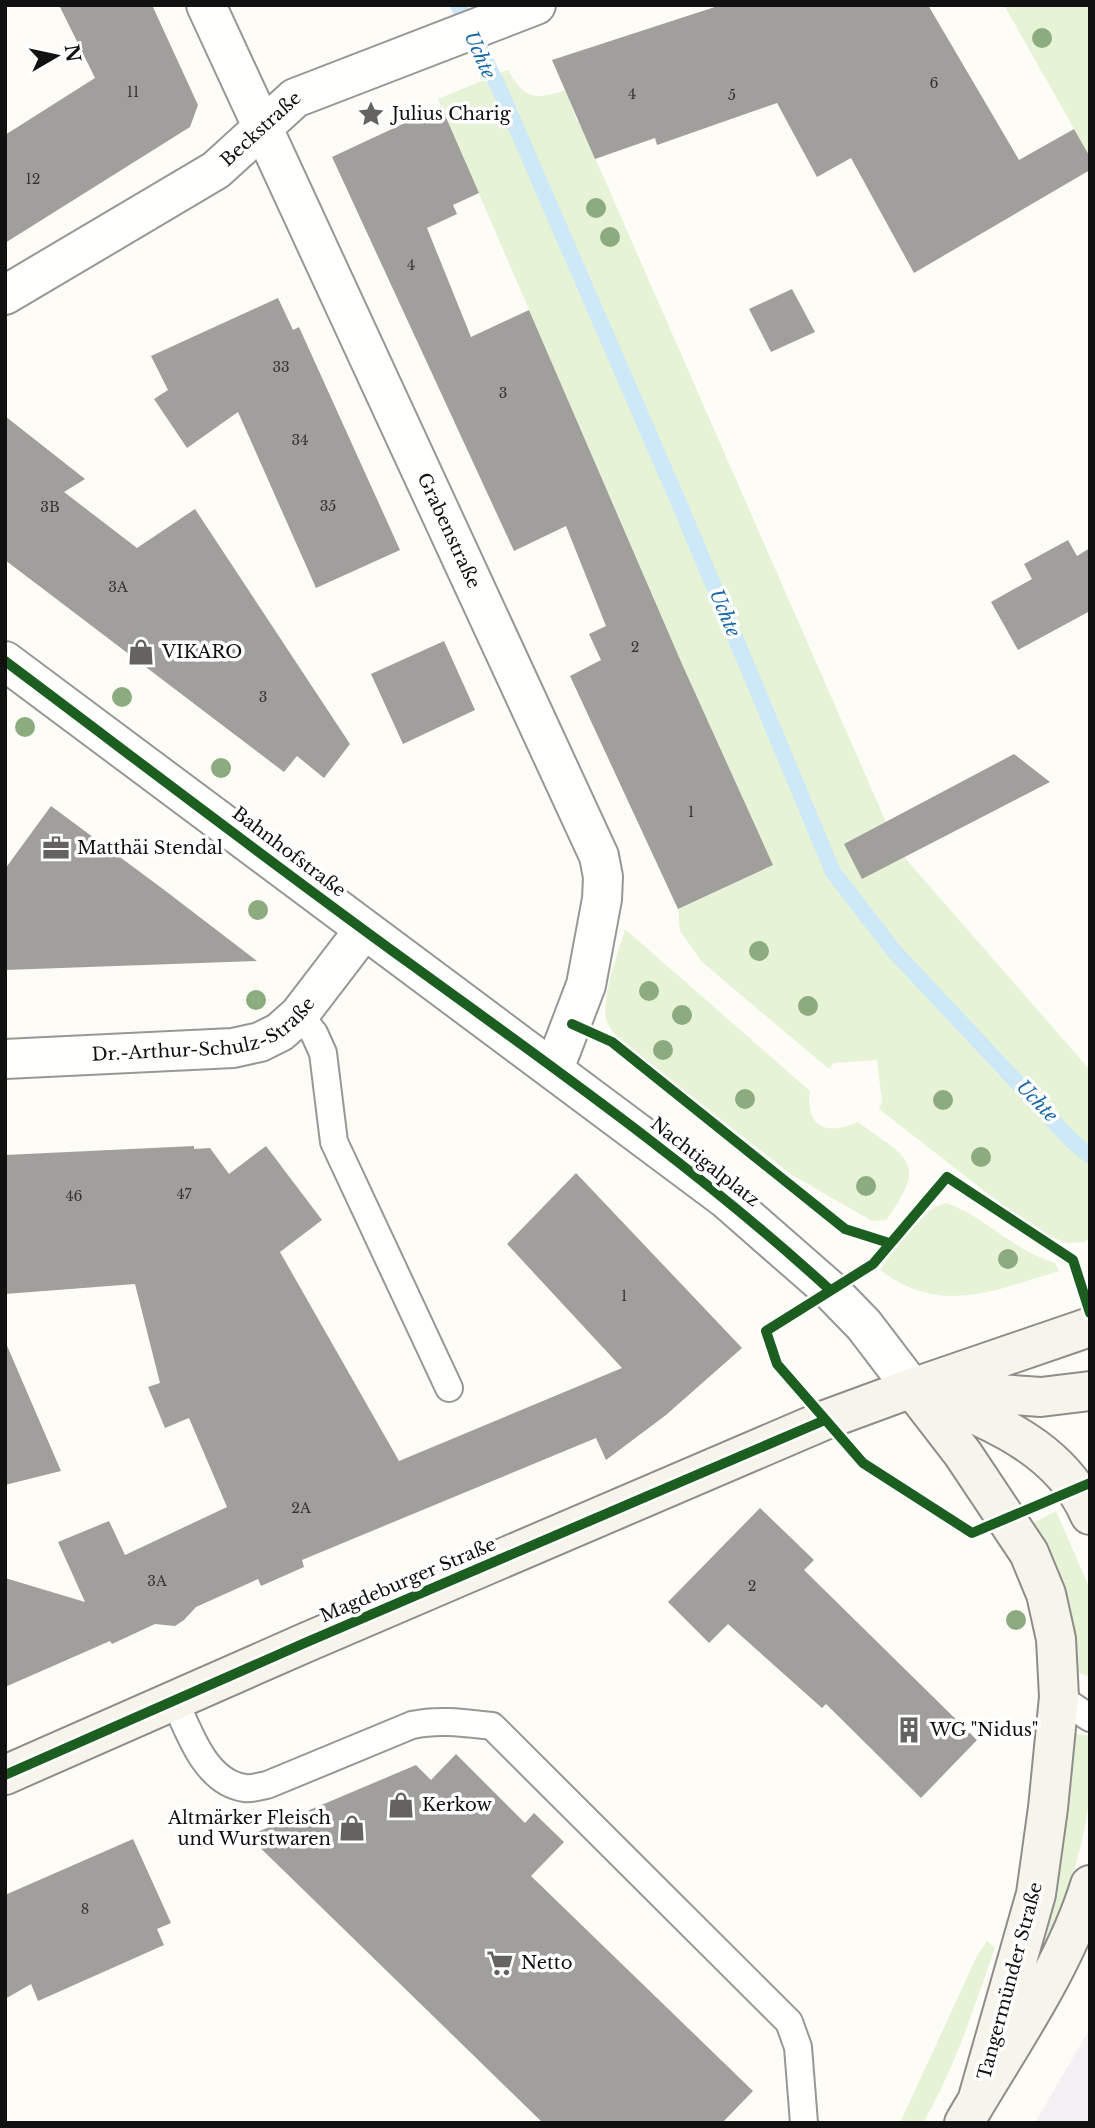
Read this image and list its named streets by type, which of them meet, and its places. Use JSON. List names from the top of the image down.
{
  "streets": {
    "main road": ["Nachtigalplatz", "Magdeburger Straße", "Tangermünder Straße"],
    "street": [
      "Beckstraße",
      "Grabenstraße",
      "Bahnhofstraße",
      "Dr.-Arthur-Schulz-Straße"
    ]
  },
  "crossings": [
    ["Beckstraße", "Grabenstraße"],
    ["Grabenstraße", "Bahnhofstraße"],
    ["Grabenstraße", "Nachtigalplatz"],
    ["Bahnhofstraße", "Dr.-Arthur-Schulz-Straße"],
    ["Bahnhofstraße", "Nachtigalplatz"],
    ["Nachtigalplatz", "Magdeburger Straße"],
    ["Nachtigalplatz", "Tangermünder Straße"]
  ],
  "water": ["Uchte"],
  "places": {
    "place": ["Julius Charig"],
    "shop": ["VIKARO", "Kerkow", "Altmärker Fleisch und Wurstwaren"],
    "office": ["Matthäi Stendal"],
    "building": ["WG \"Nidus\""],
    "supermarket": ["Netto"]
  },
  "house_numbers": [
    "6",
    "11",
    "4",
    "5",
    "12",
    "4",
    "33",
    "3",
    "34",
    "35",
    "3B",
    "3A",
    "2",
    "3",
    "1",
    "47",
    "46",
    "1",
    "2A",
    "3A",
    "2",
    "8"
  ],
  "north": "right"
}
